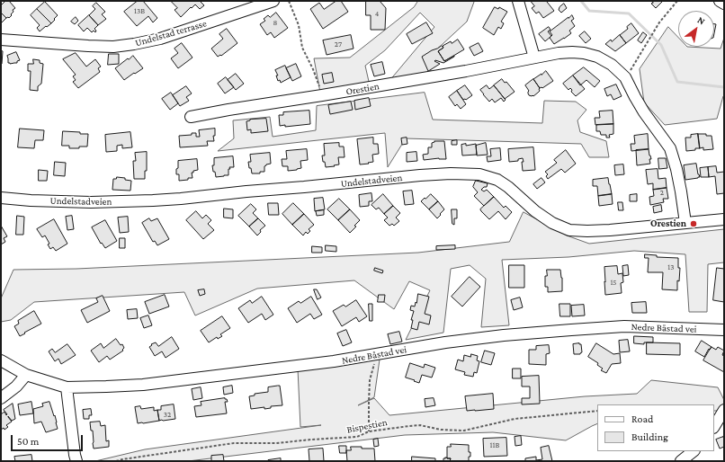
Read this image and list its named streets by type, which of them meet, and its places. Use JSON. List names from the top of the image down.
{
  "streets": {
    "street": [
      "Undelstad terrasse",
      "Orestien",
      "Undelstadveien",
      "Nedre Båstad vei"
    ],
    "path": ["Bispestien"]
  },
  "crossings": [
    ["Orestien", "Undelstadveien"]
  ],
  "places": ["Orestien"],
  "house_numbers": [
    "13B",
    "4",
    "8",
    "27",
    "2",
    "13",
    "15",
    "32",
    "11B"
  ],
  "legend": ["Road", "Building"],
  "scale_bar": "50 m",
  "north": "top right"
}
